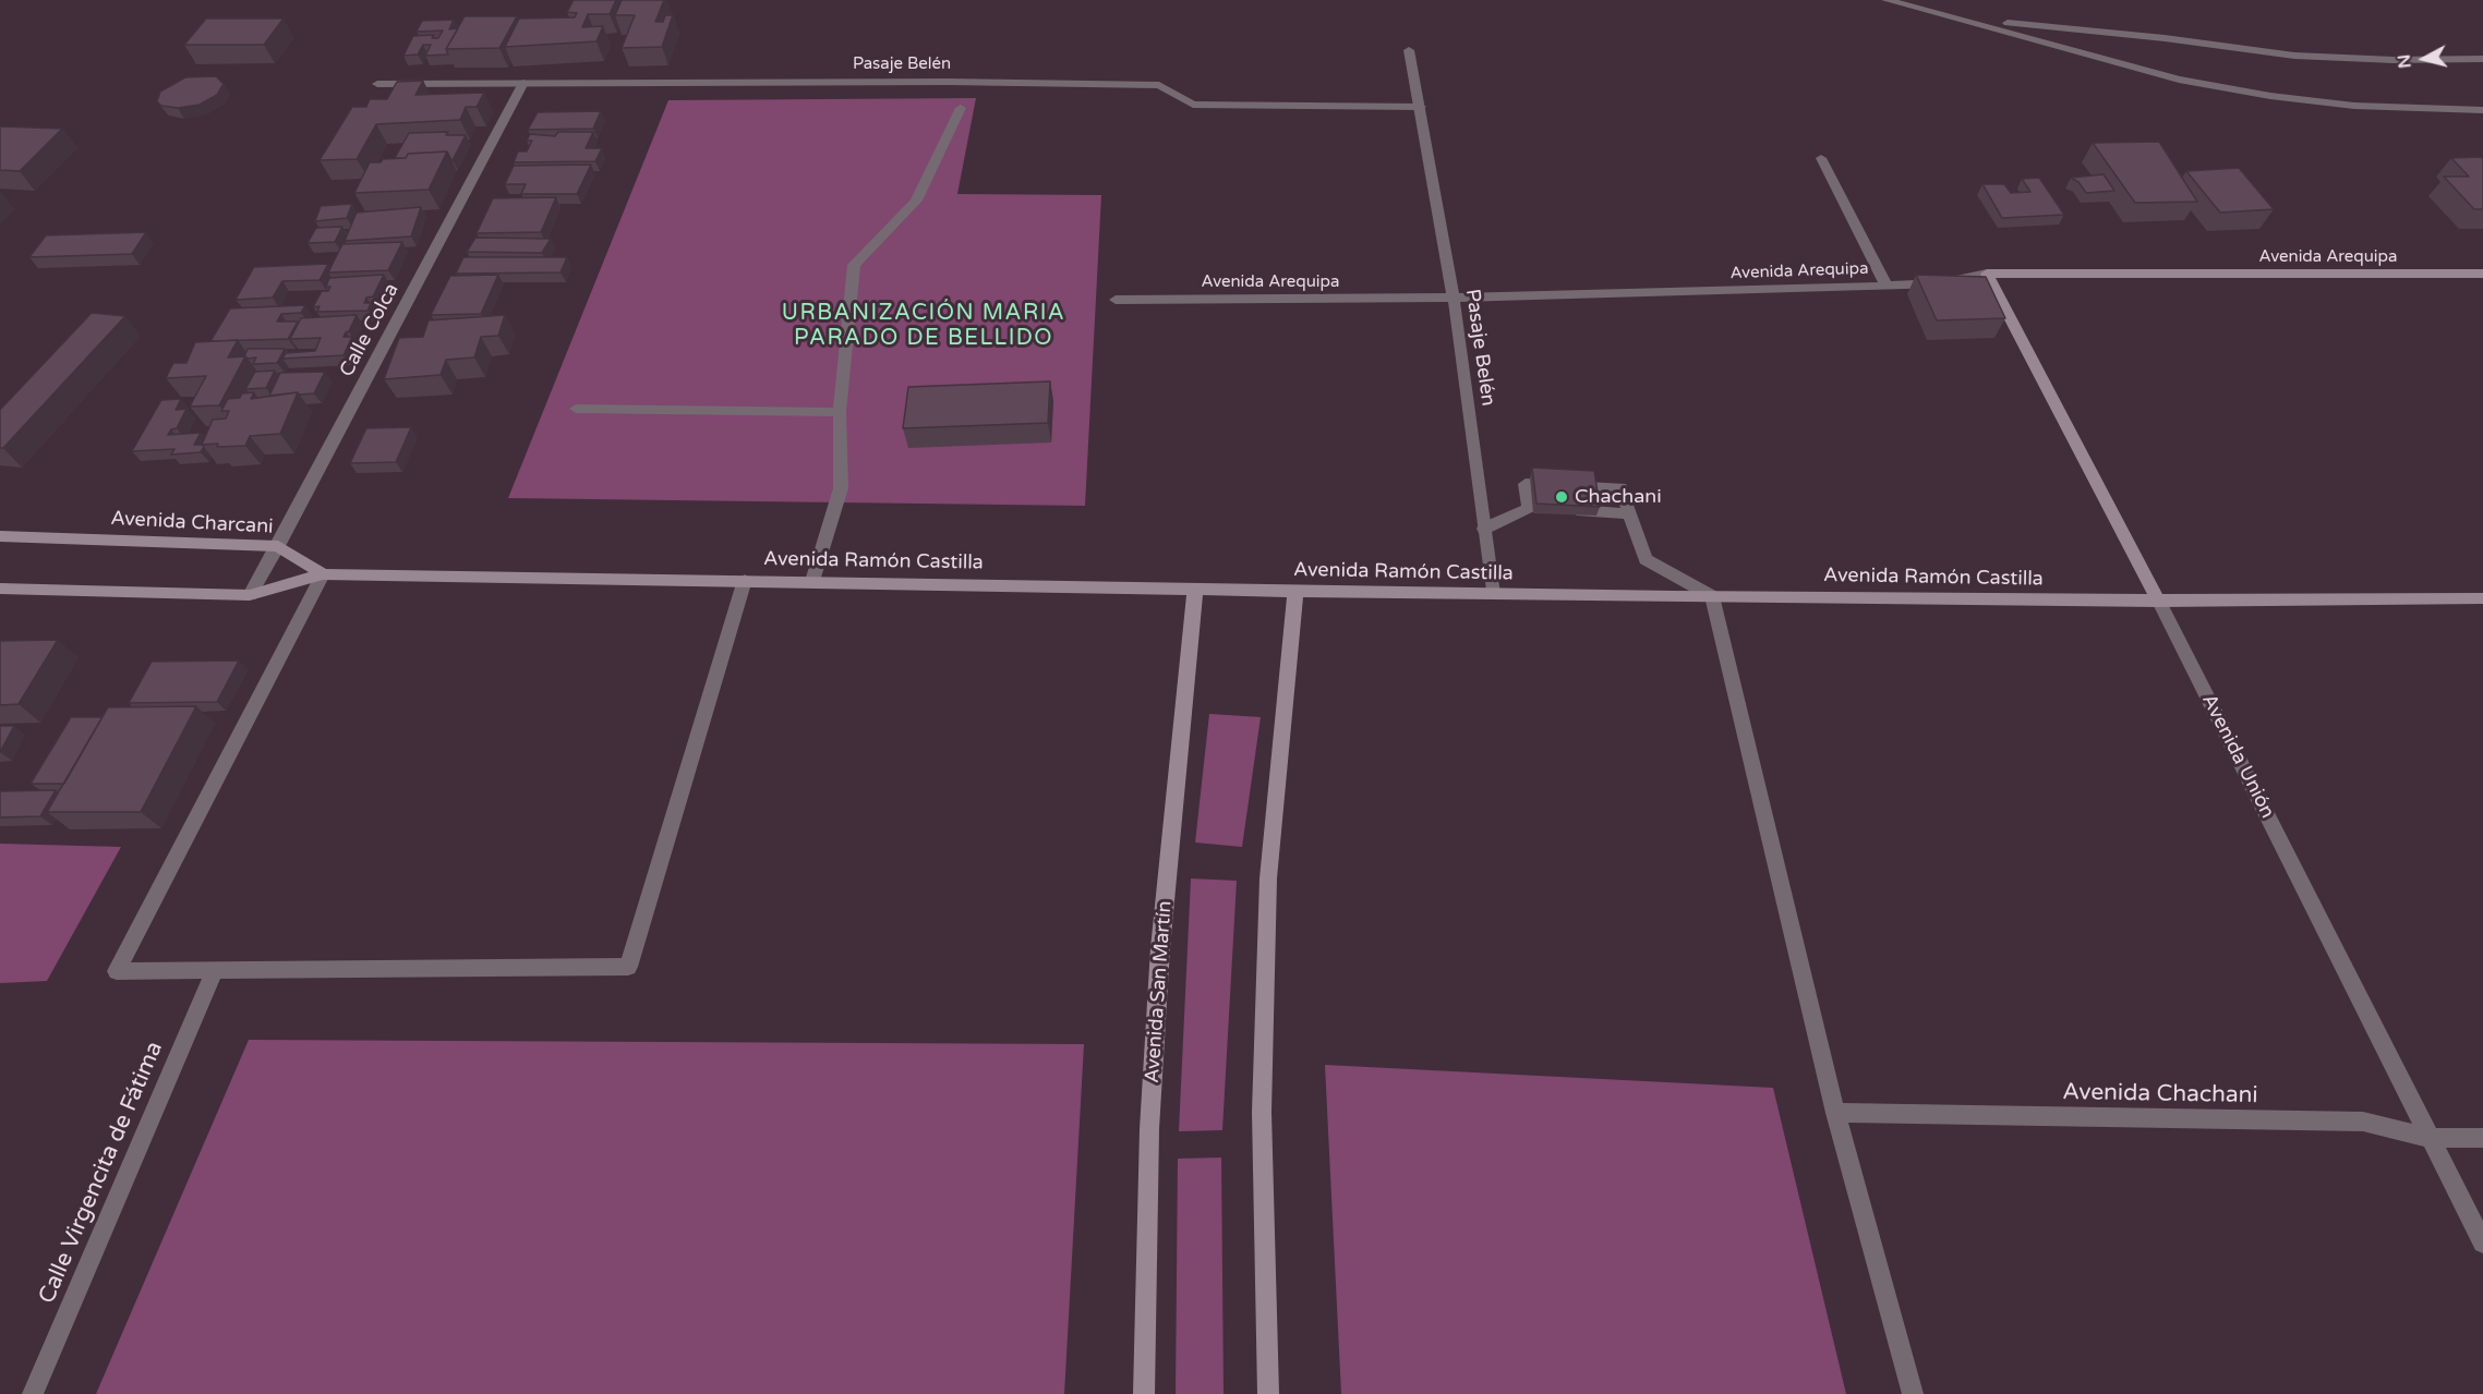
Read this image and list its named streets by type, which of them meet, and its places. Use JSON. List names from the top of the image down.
{
  "streets": {
    "main road": [
      "Avenida Arequipa",
      "Avenida Charcani",
      "Avenida Ramón Castilla",
      "Avenida Unión",
      "Avenida San Martín"
    ],
    "street": [
      "Pasaje Belén",
      "Calle Colca",
      "Avenida Chachani",
      "Calle Virgencita de Fátima"
    ]
  },
  "crossings": [
    ["Pasaje Belén", "Avenida Arequipa"],
    ["Pasaje Belén", "Calle Colca"],
    ["Pasaje Belén", "Avenida Ramón Castilla"],
    ["Avenida Arequipa", "Avenida Unión"],
    ["Calle Colca", "Avenida Charcani"],
    ["Avenida Charcani", "Avenida Ramón Castilla"],
    ["Avenida Ramón Castilla", "Avenida Unión"],
    ["Avenida Ramón Castilla", "Avenida San Martín"],
    ["Avenida Unión", "Avenida Chachani"]
  ],
  "districts": ["URBANIZACIÓN MARIA PARADO DE BELLIDO"],
  "places": ["Chachani"],
  "north": "left"
}
